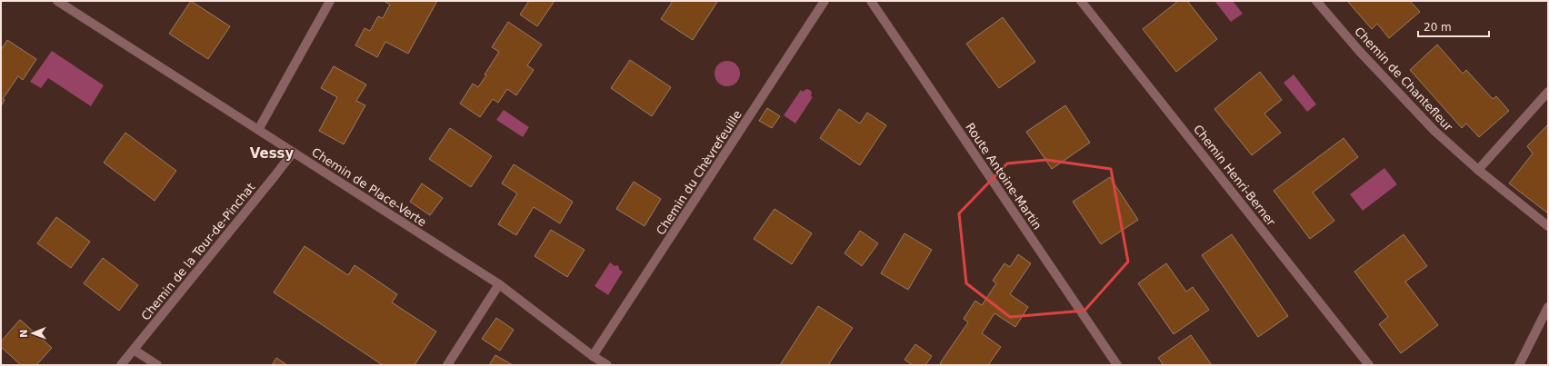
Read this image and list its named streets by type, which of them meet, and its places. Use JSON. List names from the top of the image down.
{
  "streets": {
    "street": [
      "Chemin de Chantefleur",
      "Chemin du Chèvrefeuille",
      "Chemin Henri-Berner",
      "Route Antoine-Martin",
      "Chemin de Place-Verte",
      "Chemin de la Tour-de-Pinchat"
    ]
  },
  "crossings": [
    ["Chemin du Chèvrefeuille", "Chemin de Place-Verte"],
    ["Chemin de Place-Verte", "Chemin de la Tour-de-Pinchat"]
  ],
  "districts": ["Vessy"],
  "scale_bar": "20 m",
  "north": "left"
}
